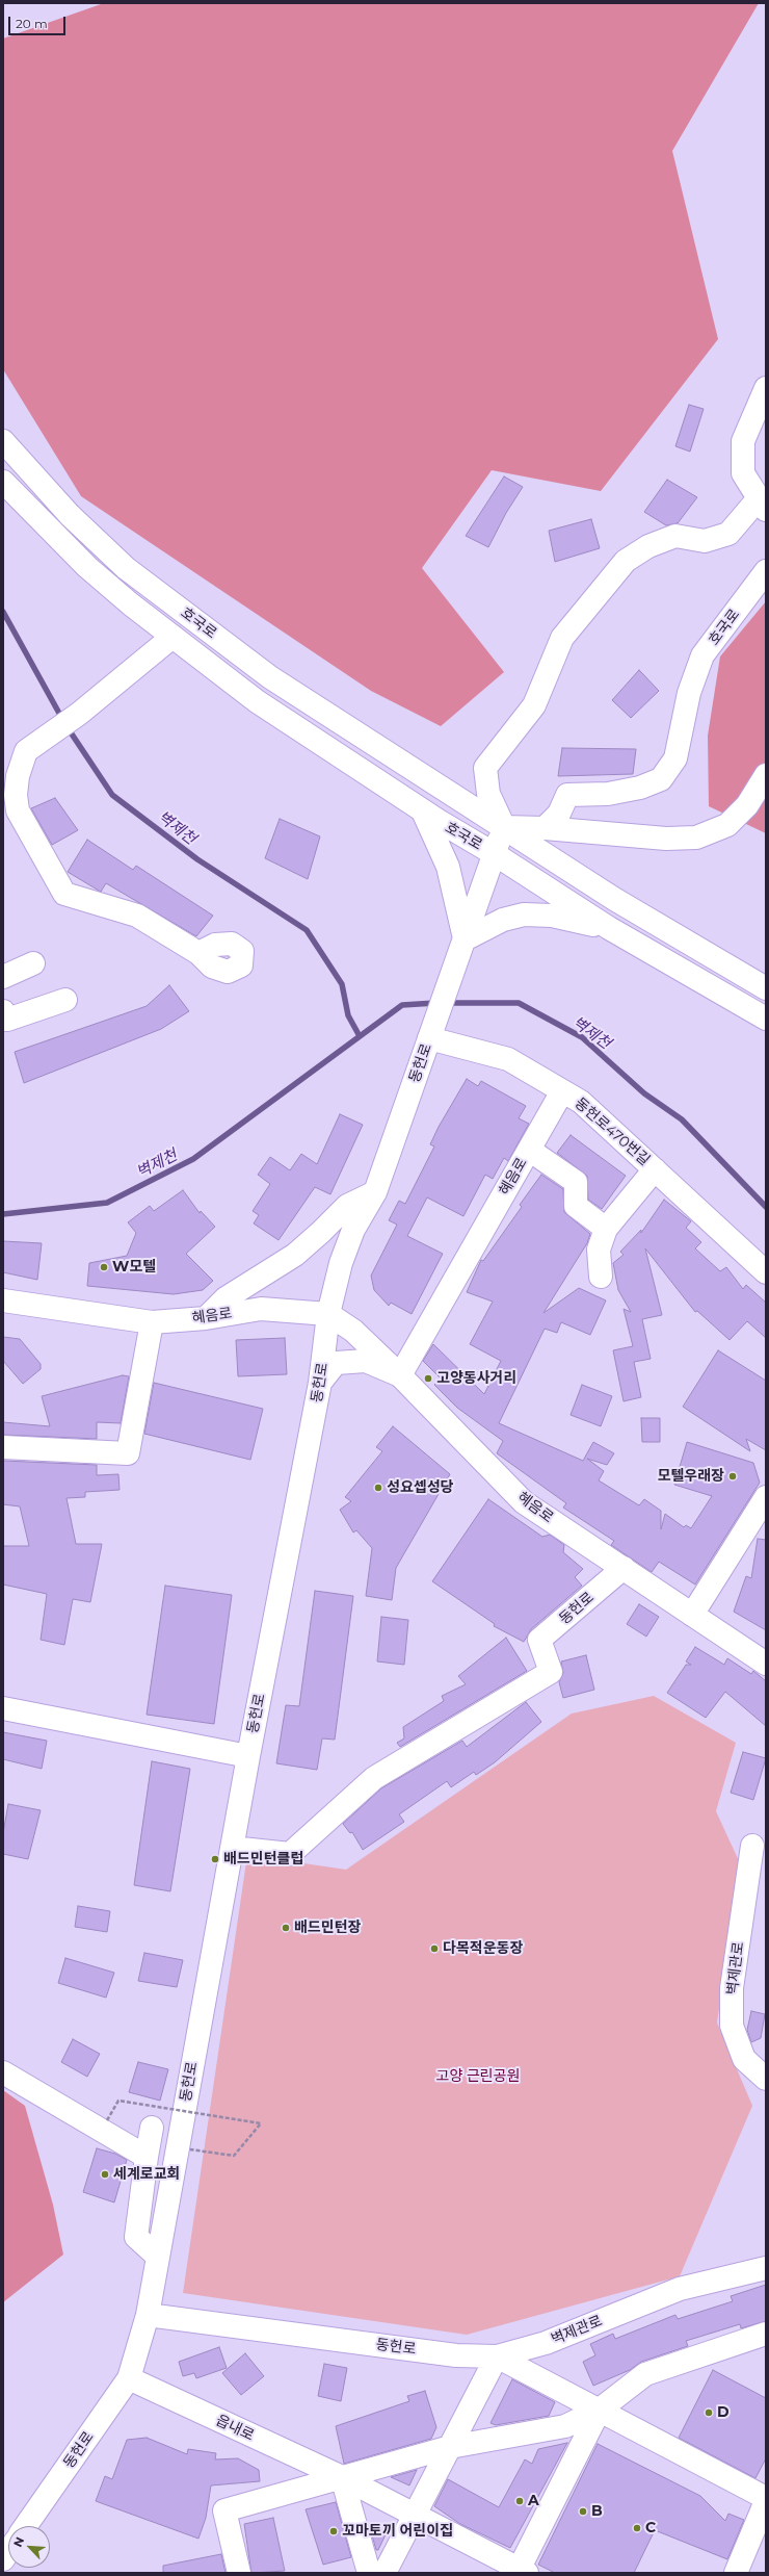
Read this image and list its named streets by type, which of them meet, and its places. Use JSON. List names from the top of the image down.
{
  "streets": {
    "street": [
      "호국로",
      "동헌로",
      "동헌로470번길",
      "혜음로",
      "벽제관로",
      "읍내로"
    ]
  },
  "crossings": [
    ["동헌로", "동헌로470번길"],
    ["동헌로", "혜음로"],
    ["동헌로", "벽제관로"],
    ["동헌로", "읍내로"],
    ["동헌로470번길", "혜음로"]
  ],
  "water": ["벽제천"],
  "parks": ["고양 근린공원"],
  "places": [
    "W모텔",
    "고양동사거리",
    "모텔우래장",
    "성요셉성당",
    "배드민턴클럽",
    "배드민턴장",
    "다목적운동장",
    "세계로교회",
    "D",
    "A",
    "B",
    "C",
    "꼬마토끼 어린이집"
  ],
  "scale_bar": "20 m",
  "north": "top left"
}
